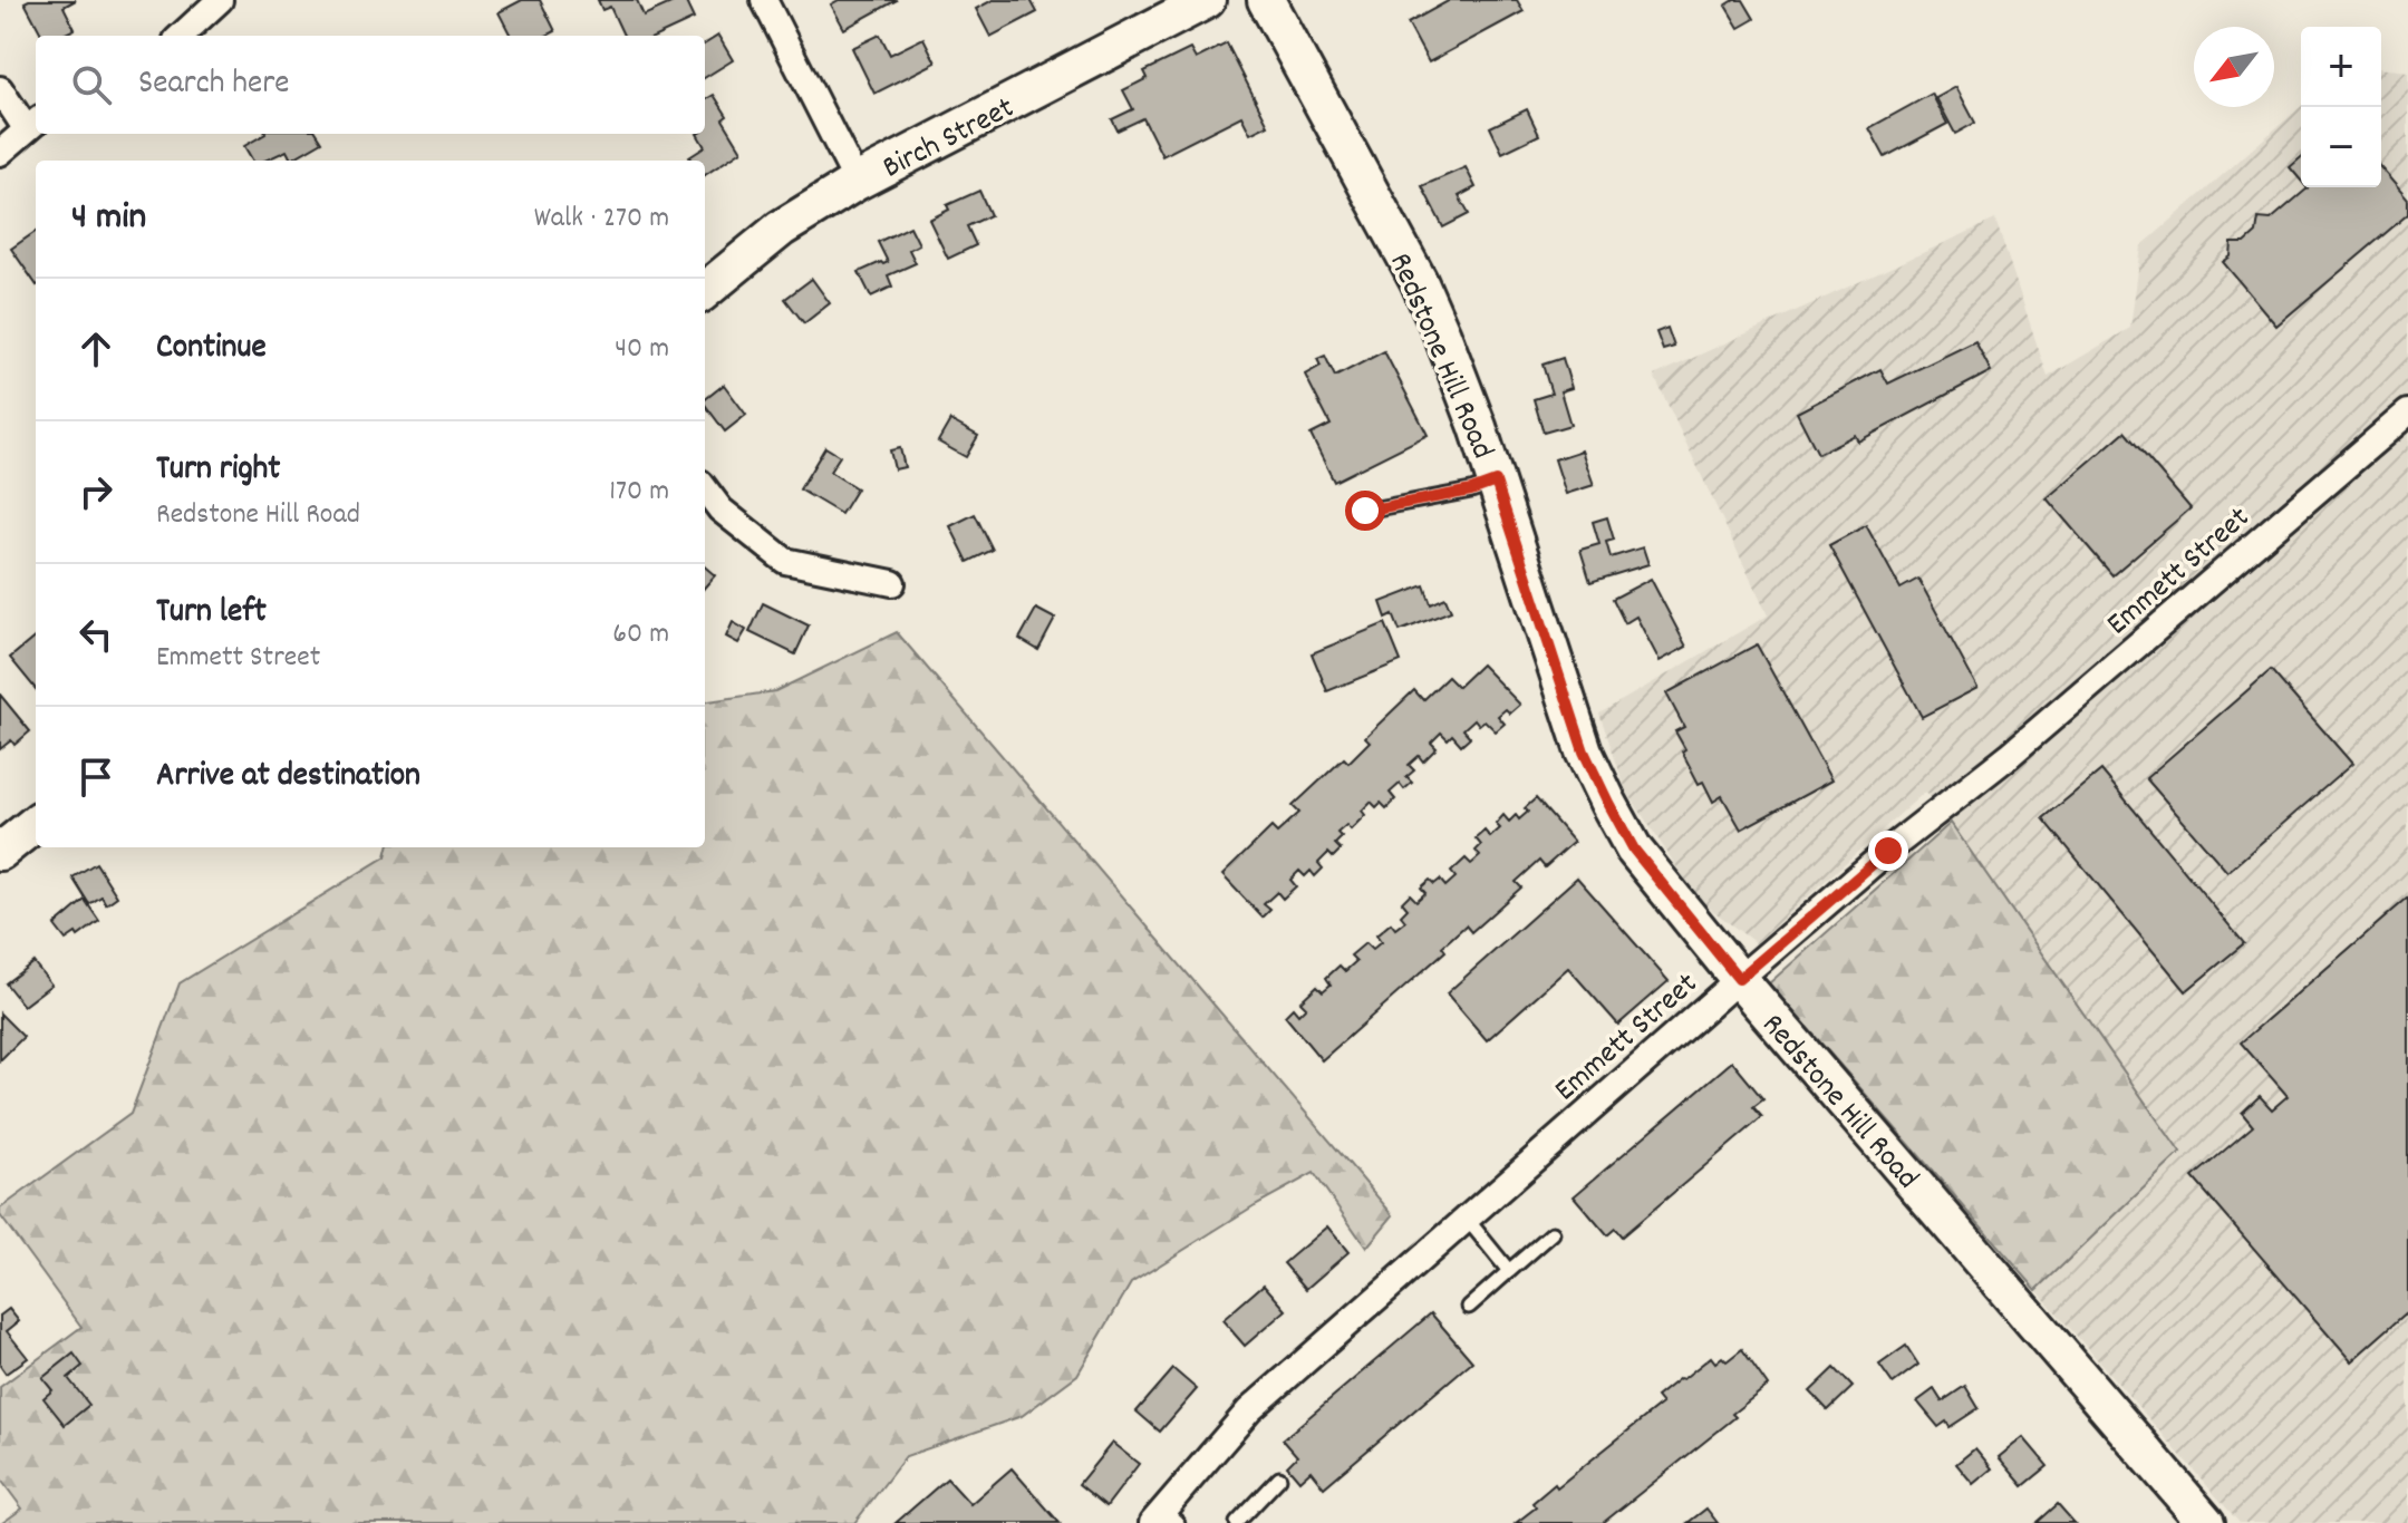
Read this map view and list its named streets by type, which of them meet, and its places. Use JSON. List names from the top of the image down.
{
  "streets": {
    "main road": ["Birch Street", "Redstone Hill Road"],
    "street": ["Emmett Street"]
  },
  "crossings": [
    ["Redstone Hill Road", "Emmett Street"]
  ],
  "north": "bottom left",
  "page": {
    "map_buttons": ["+", "−"],
    "search": "Search here",
    "heading": ["4 min", "Walk · 270 m"],
    "list": [
      ["Continue", "40 m"],
      ["Turn right", "Redstone Hill Road", "170 m"],
      ["Turn left", "Emmett Street", "60 m"],
      "Arrive at destination"
    ]
  }
}
